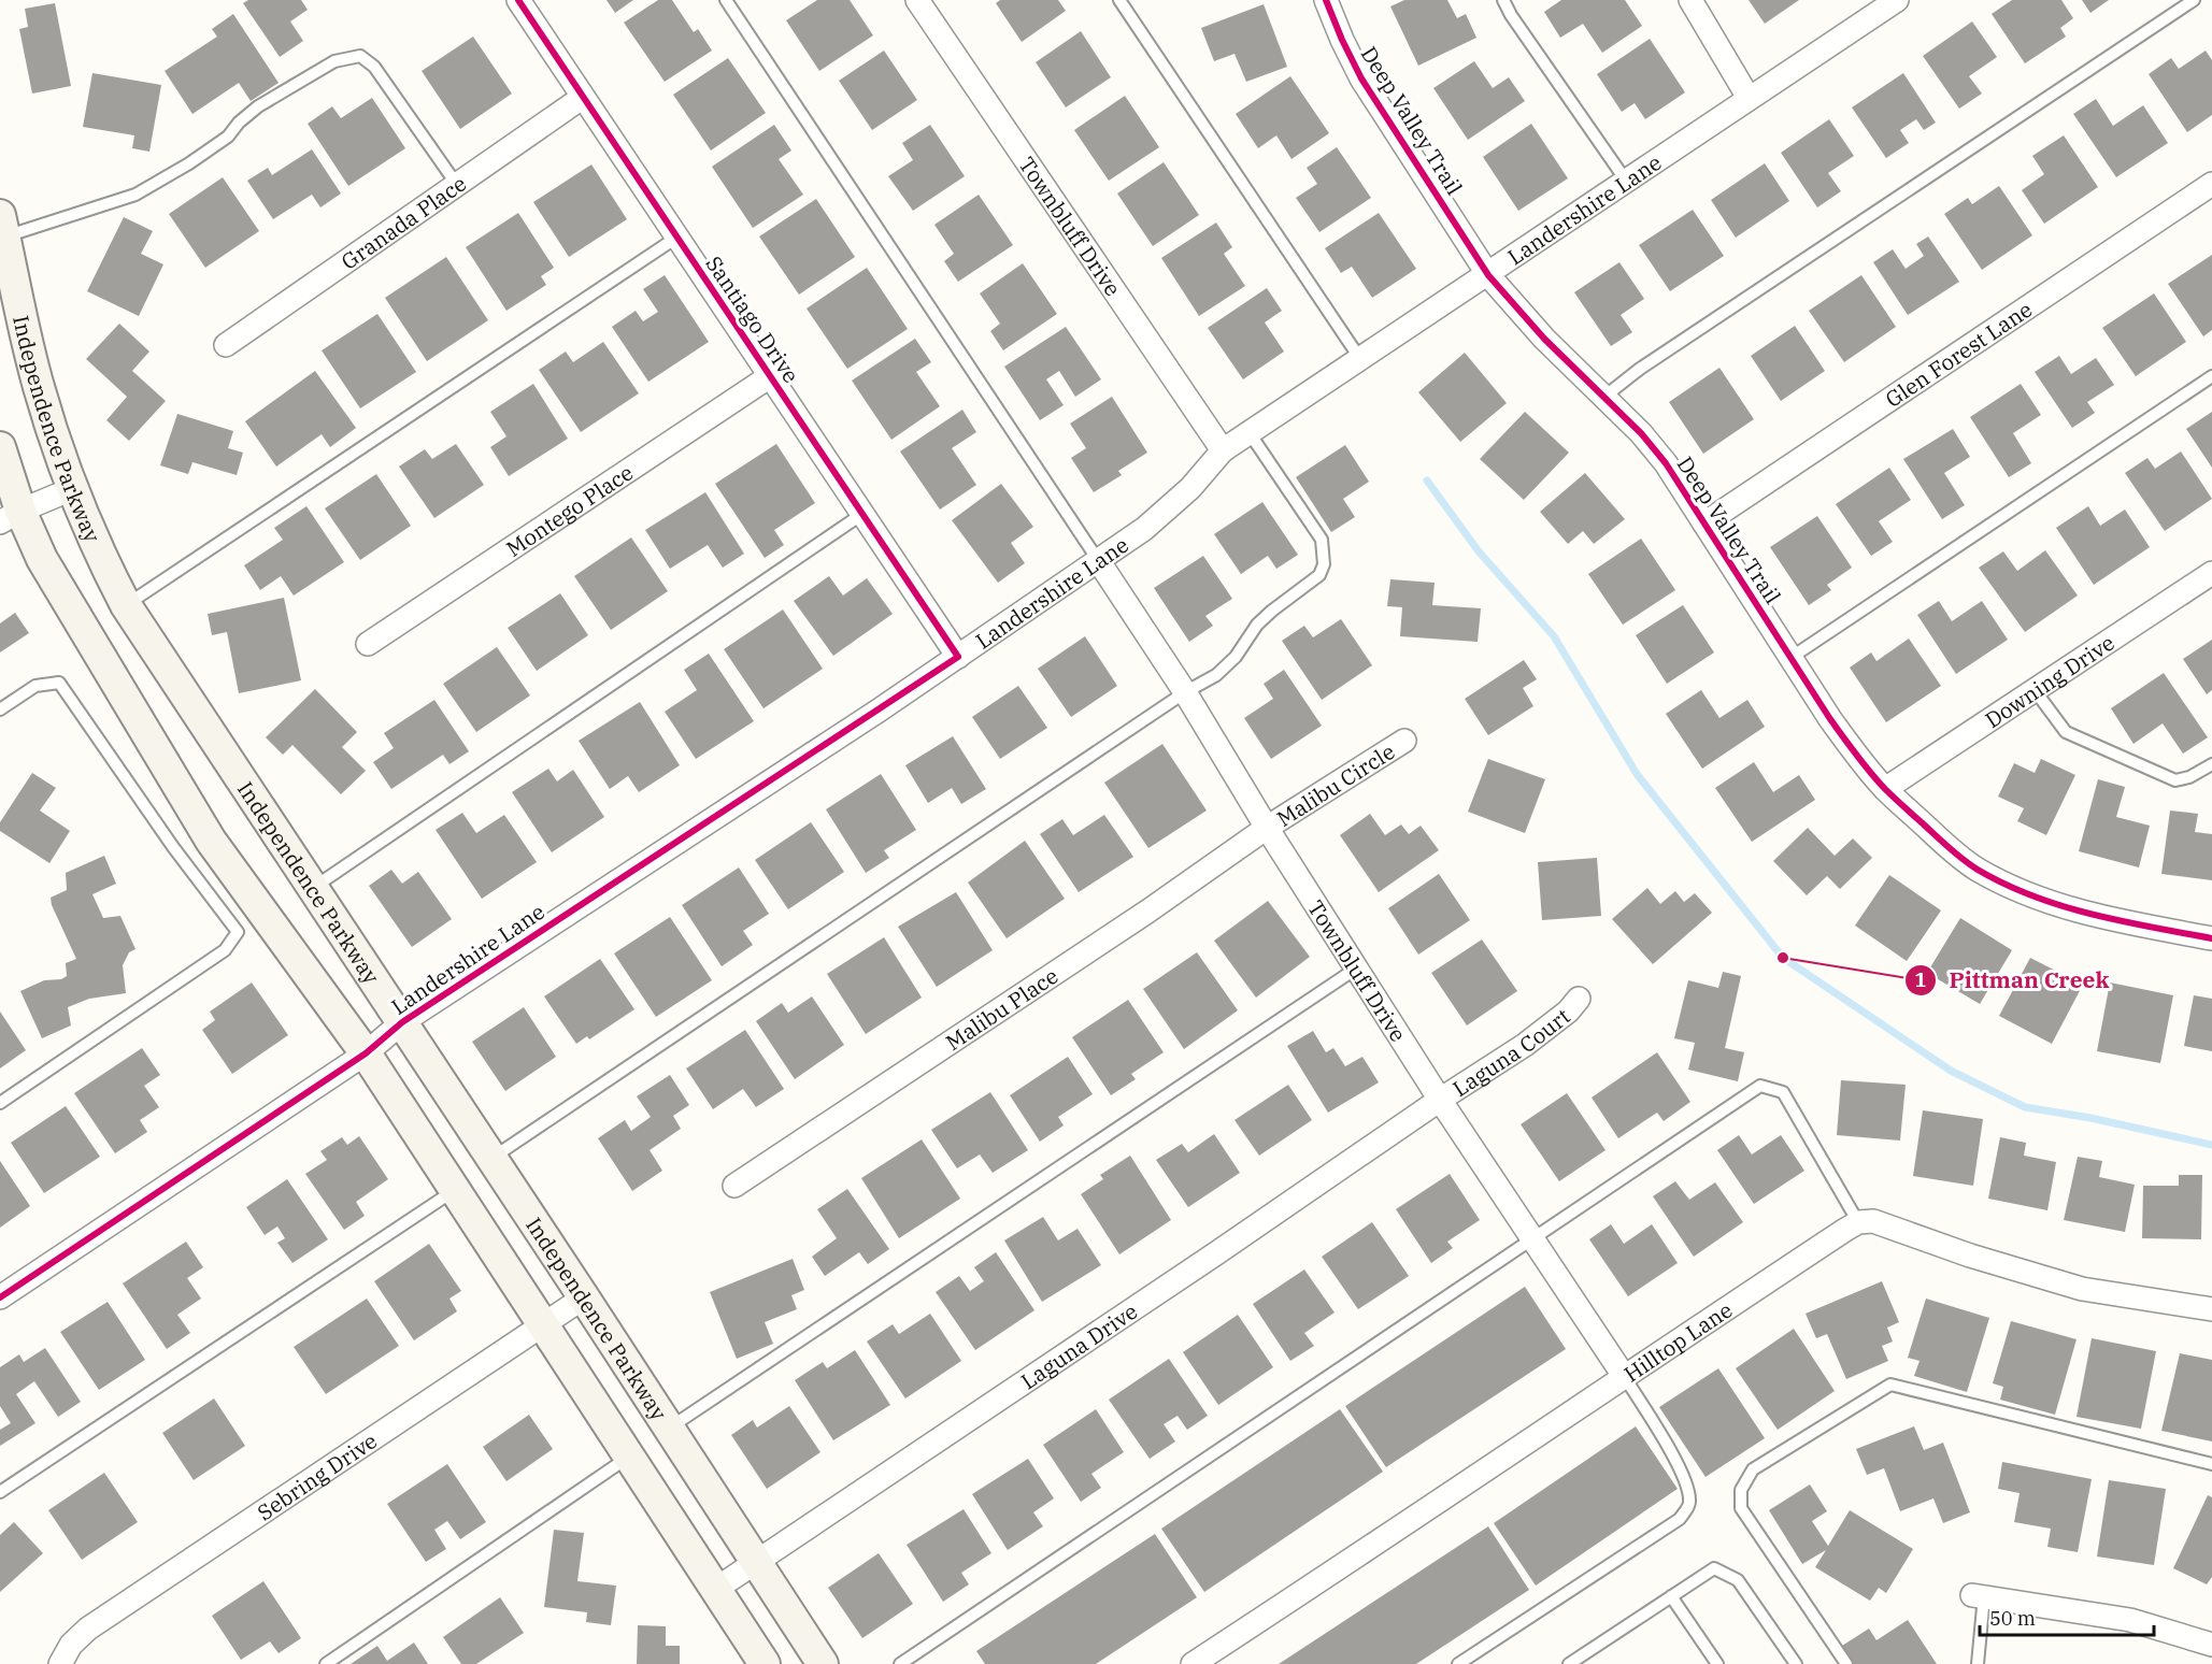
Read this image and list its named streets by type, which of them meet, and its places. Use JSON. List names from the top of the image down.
{
  "streets": {
    "main road": ["Independence Parkway"],
    "street": [
      "Deep Valley Trail",
      "Landershire Lane",
      "Granada Place",
      "Townbluff Drive",
      "Santiago Drive",
      "Glen Forest Lane",
      "Montego Place",
      "Downing Drive",
      "Malibu Circle",
      "Malibu Place",
      "Laguna Court",
      "Hilltop Lane",
      "Laguna Drive",
      "Sebring Drive"
    ]
  },
  "crossings": [
    ["Deep Valley Trail", "Landershire Lane"],
    ["Deep Valley Trail", "Glen Forest Lane"],
    ["Deep Valley Trail", "Downing Drive"],
    ["Landershire Lane", "Townbluff Drive"],
    ["Landershire Lane", "Santiago Drive"],
    ["Landershire Lane", "Independence Parkway"],
    ["Granada Place", "Santiago Drive"],
    ["Townbluff Drive", "Malibu Circle"],
    ["Townbluff Drive", "Malibu Place"],
    ["Townbluff Drive", "Laguna Court"],
    ["Townbluff Drive", "Hilltop Lane"],
    ["Townbluff Drive", "Laguna Drive"],
    ["Santiago Drive", "Montego Place"],
    ["Independence Parkway", "Laguna Drive"],
    ["Independence Parkway", "Sebring Drive"],
    ["Malibu Circle", "Malibu Place"],
    ["Laguna Court", "Laguna Drive"]
  ],
  "places": ["Pittman Creek"],
  "scale_bar": "50 m"
}
